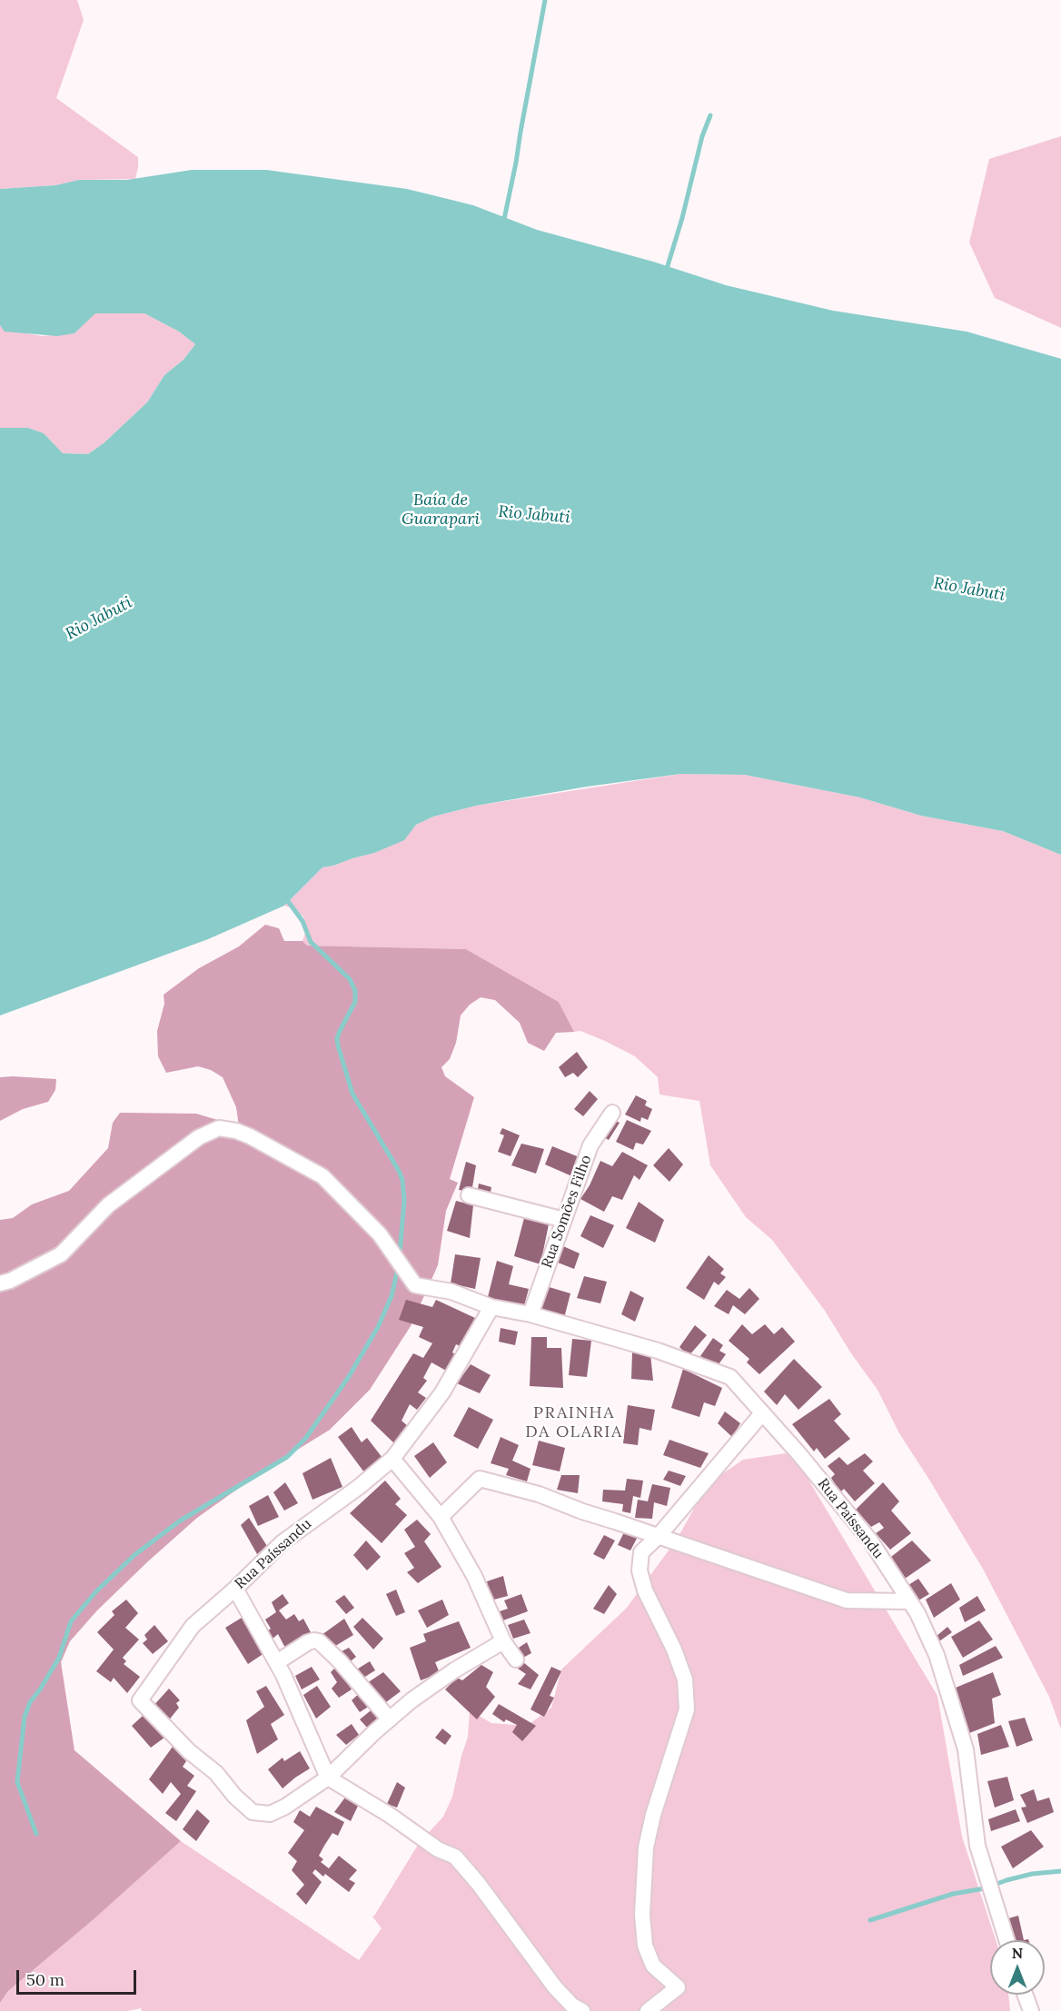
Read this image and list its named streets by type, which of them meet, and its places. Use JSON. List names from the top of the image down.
{
  "streets": {
    "street": ["Rua Somões Filho", "Rua Paíssandu"]
  },
  "crossings": [
    ["Rua Somões Filho", "Rua Paíssandu"]
  ],
  "districts": ["PRAINHA DA OLARIA"],
  "water": ["Baía de Guarapari", "Rio Jabuti"],
  "scale_bar": "50 m",
  "north": "top"
}
